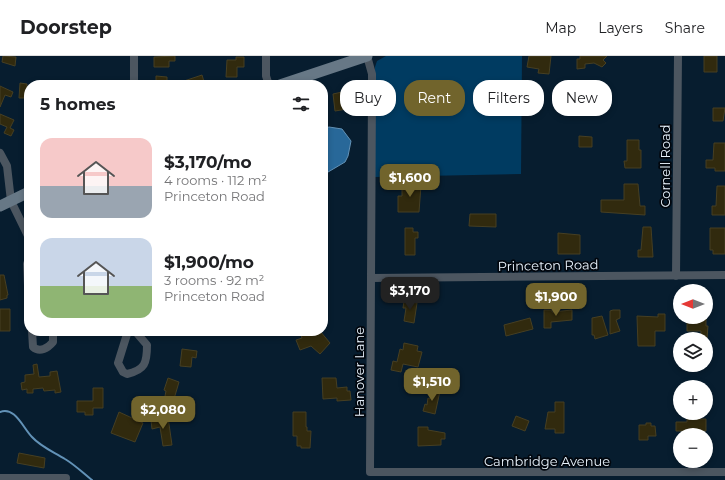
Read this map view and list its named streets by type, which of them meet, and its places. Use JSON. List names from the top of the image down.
{
  "streets": {
    "street": [
      "Cornell Road",
      "Princeton Road",
      "Hanover Lane",
      "Cambridge Avenue"
    ]
  },
  "crossings": [
    ["Cornell Road", "Princeton Road"],
    ["Princeton Road", "Hanover Lane"],
    ["Hanover Lane", "Cambridge Avenue"]
  ],
  "north": "left",
  "page": {
    "header": "Doorstep",
    "nav": ["Map", "Layers", "Share"],
    "chip": [
      "Buy",
      "Rent",
      "Filters",
      "New"
    ],
    "heading": "5 homes",
    "list": [
      {
        "name": "$3,170/mo",
        "note": "4 rooms · 112 m² · Princeton Road"
      },
      {
        "name": "$1,900/mo",
        "note": "3 rooms · 92 m² · Princeton Road"
      }
    ],
    "price": [
      "$1,600",
      "$3,170",
      "$1,900",
      "$1,510",
      "$2,080"
    ],
    "map_buttons": ["+", "−"]
  }
}
